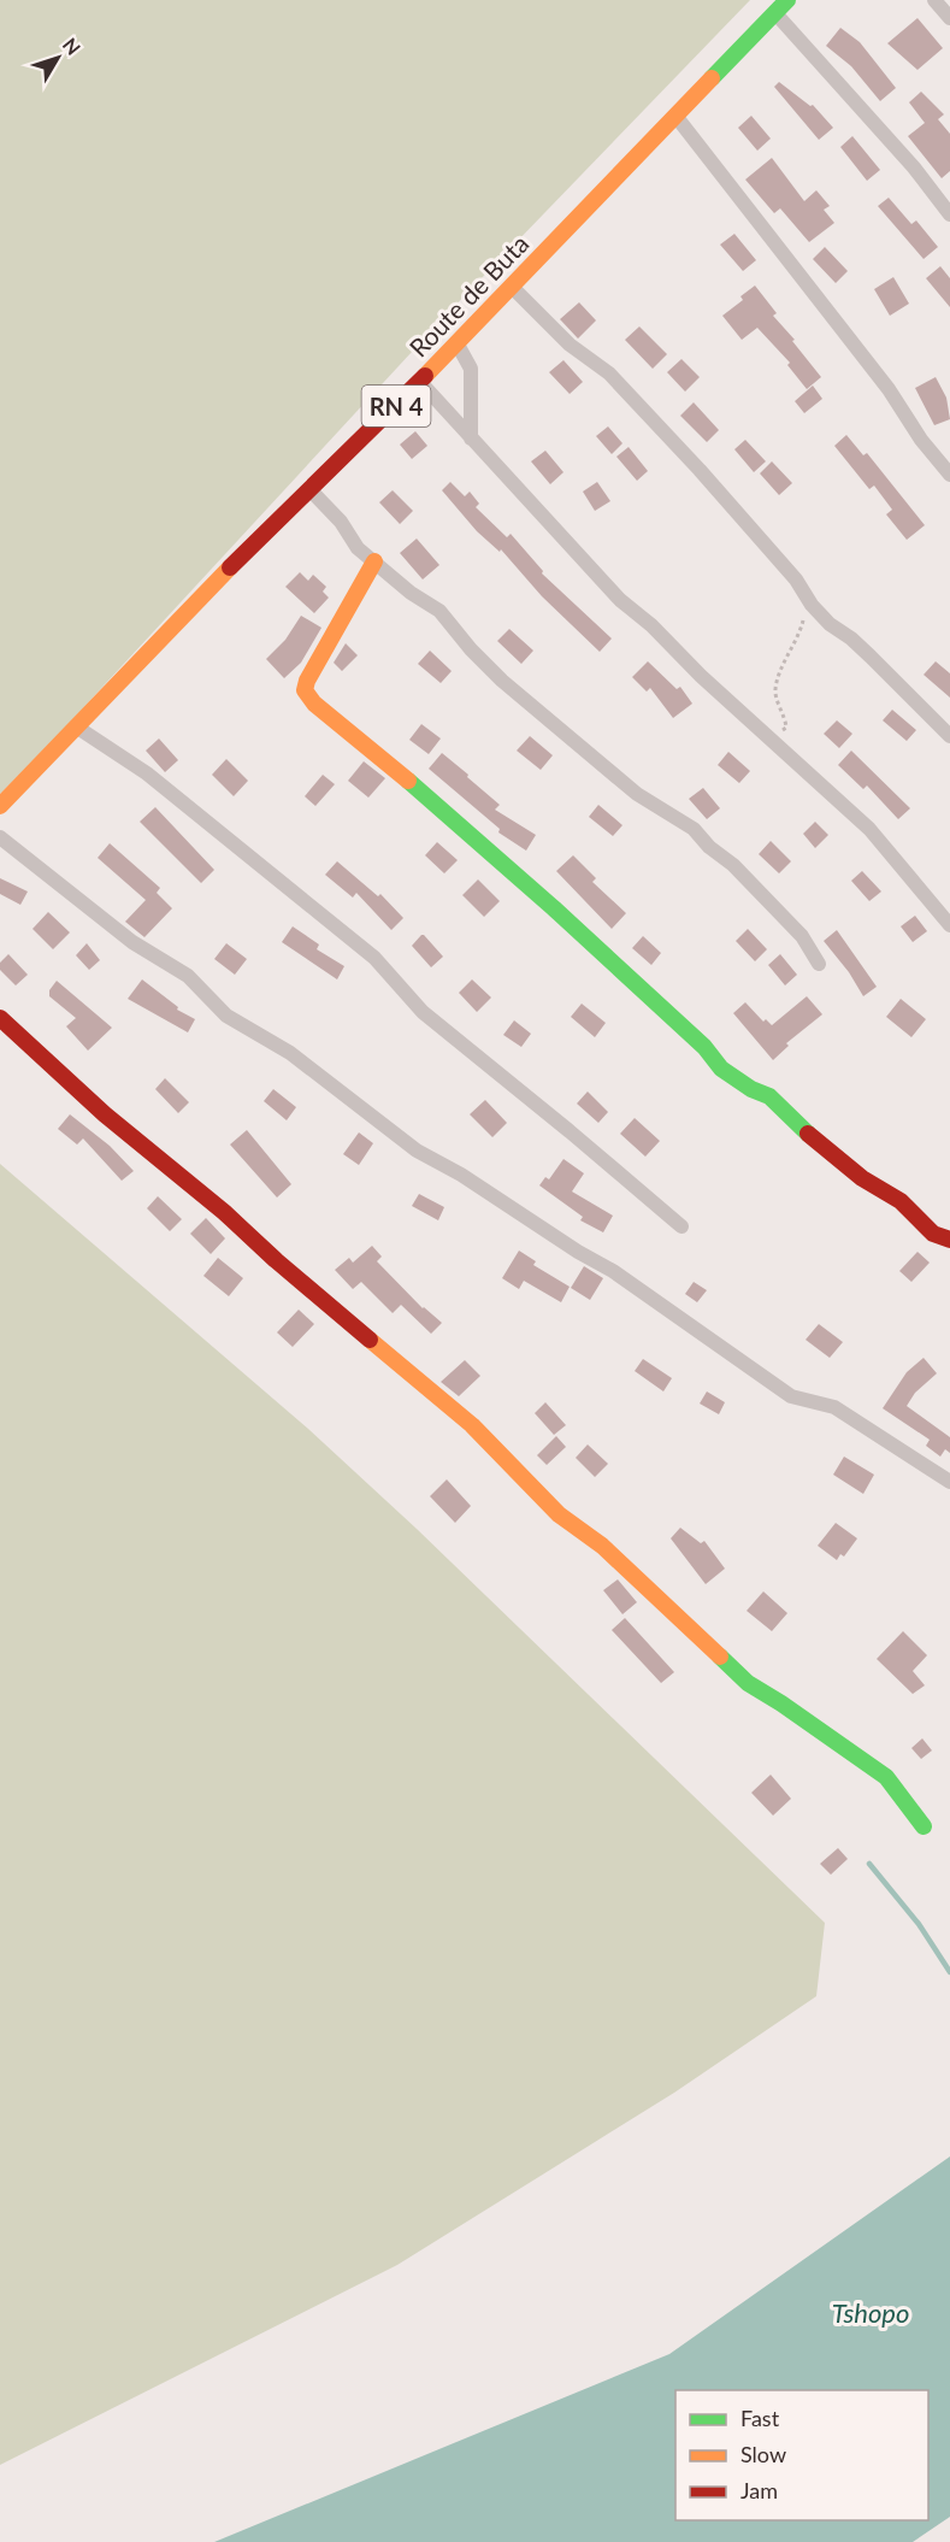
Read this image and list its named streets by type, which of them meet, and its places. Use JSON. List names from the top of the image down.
{
  "streets": {
    "main road": ["Route de Buta", "RN 4"]
  },
  "water": ["Tshopo"],
  "legend": ["Fast", "Slow", "Jam"],
  "north": "top right"
}
